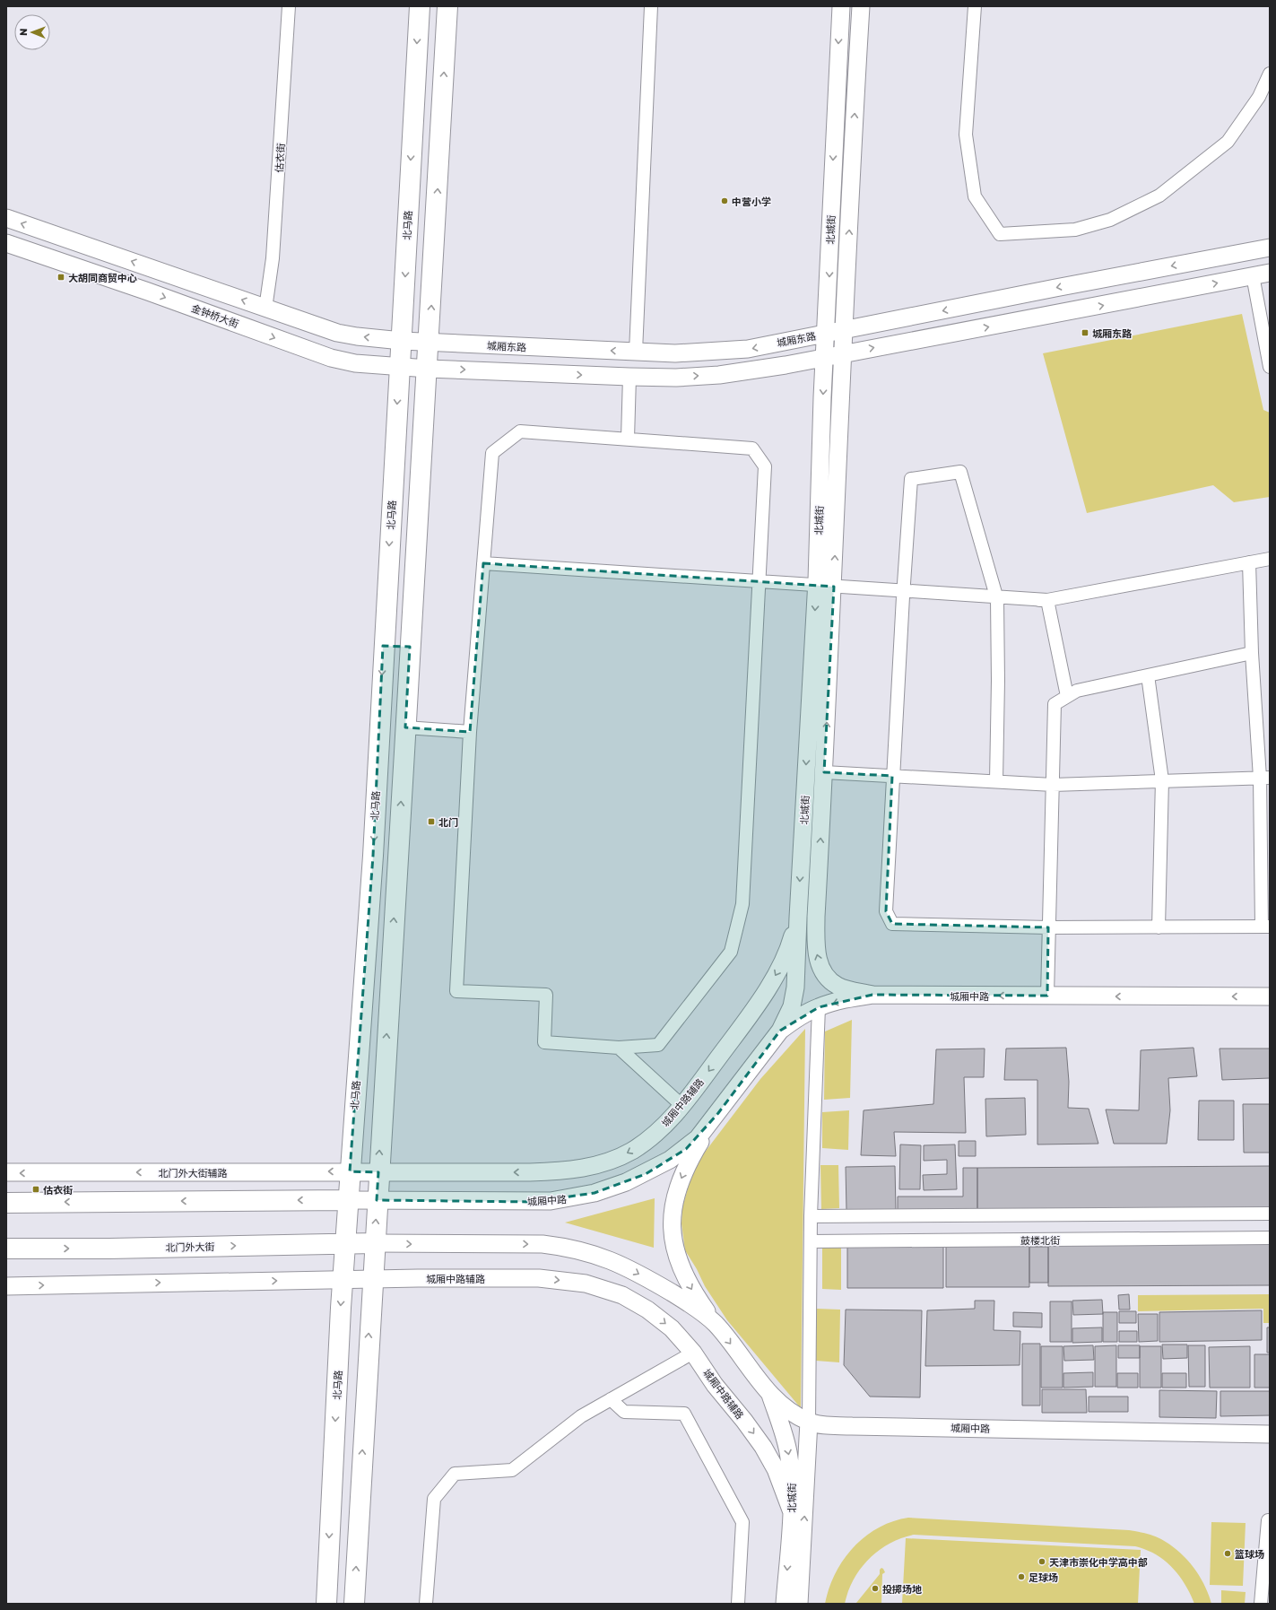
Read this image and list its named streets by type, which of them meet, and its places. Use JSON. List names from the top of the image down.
{
  "streets": {
    "main road": ["北马路", "北门外大街"],
    "street": [
      "估衣街",
      "北城街",
      "金钟桥大街",
      "城厢东路",
      "城厢中路",
      "城厢中路辅路",
      "北门外大街辅路",
      "鼓楼北街"
    ]
  },
  "crossings": [
    ["北马路", "金钟桥大街"],
    ["北马路", "城厢东路"],
    ["北马路", "城厢中路"],
    ["北马路", "北门外大街辅路"],
    ["北马路", "北门外大街"],
    ["北城街", "城厢东路"],
    ["北城街", "城厢中路"],
    ["北城街", "城厢中路辅路"],
    ["城厢中路", "北门外大街"],
    ["城厢中路辅路", "北门外大街辅路"]
  ],
  "places": {
    "other": [
      "中营小学",
      "篮球场",
      "天津市崇化中学高中部",
      "足球场",
      "投掷场地"
    ],
    "transit": [
      "大胡同商贸中心",
      "城厢东路",
      "北门",
      "估衣街"
    ]
  },
  "north": "left"
}
